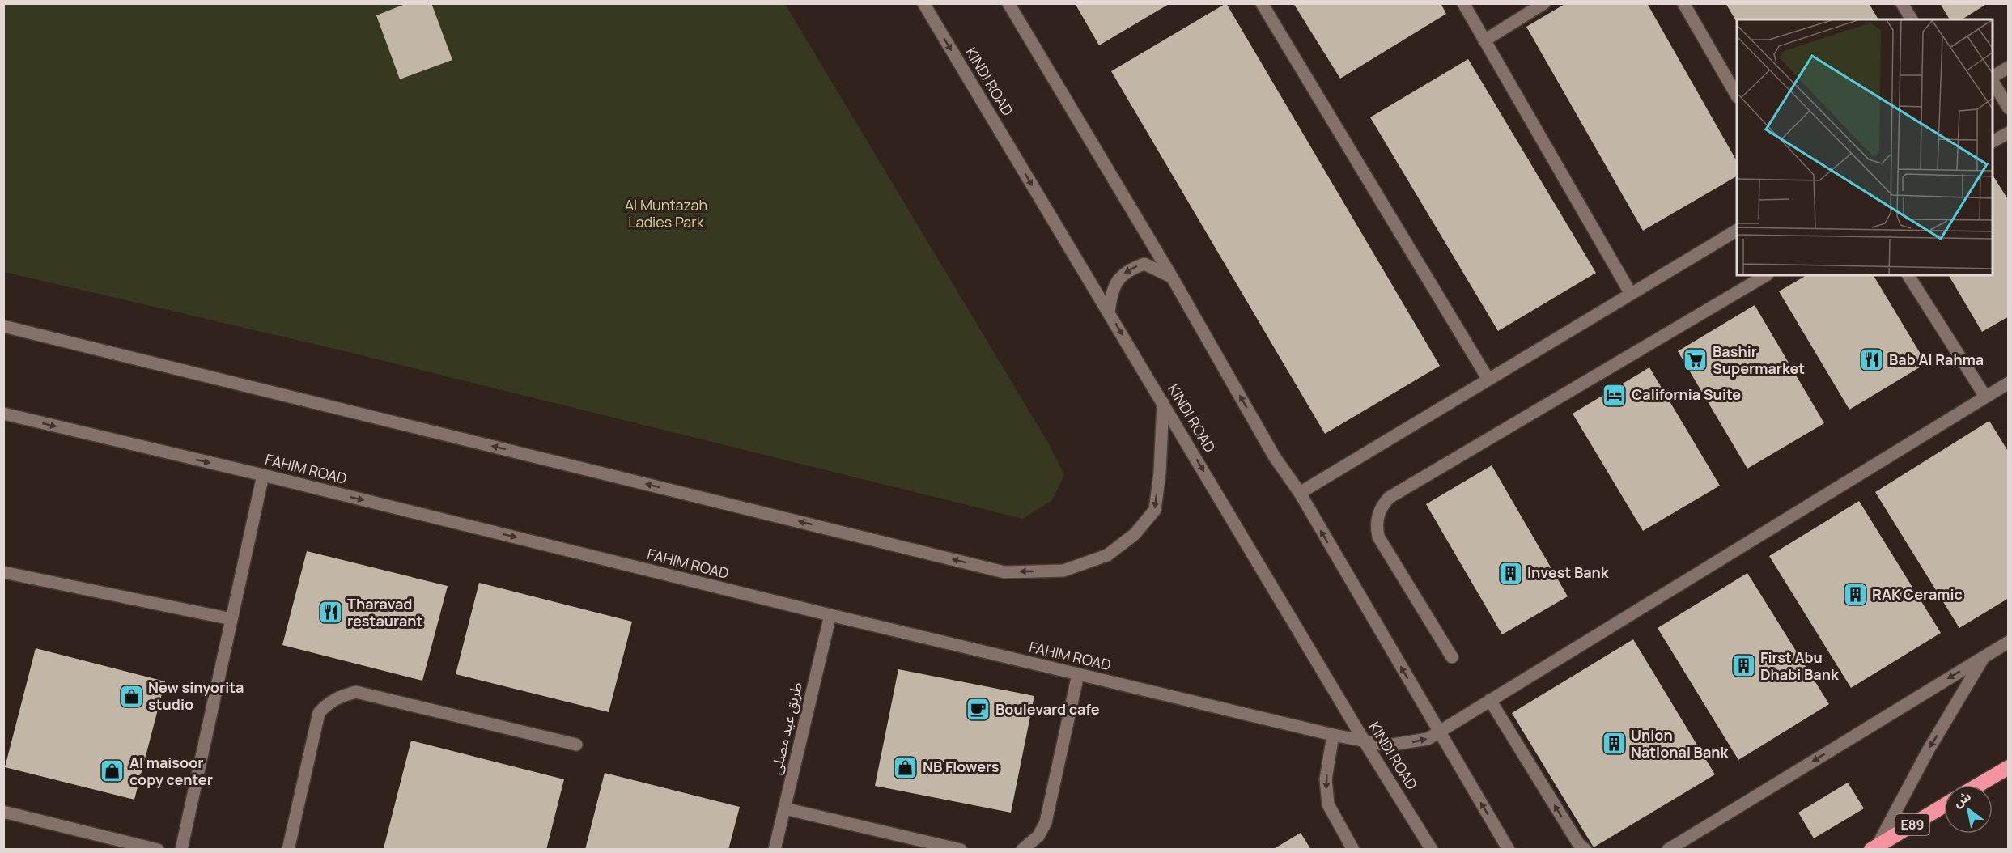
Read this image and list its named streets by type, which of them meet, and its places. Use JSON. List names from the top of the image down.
{
  "streets": {
    "highway": ["E89"],
    "street": ["KINDI ROAD", "FAHIM ROAD", "طريق عيد مصلى"]
  },
  "crossings": [
    ["KINDI ROAD", "FAHIM ROAD"],
    ["FAHIM ROAD", "طريق عيد مصلى"]
  ],
  "one_way": ["FAHIM ROAD"],
  "parks": ["Al Muntazah Ladies Park"],
  "places": {
    "supermarket": ["Bashir Supermarket"],
    "restaurant": ["Bab Al Rahma", "Tharavad restaurant"],
    "hotel": ["California Suite"],
    "building": [
      "Invest Bank",
      "RAK Ceramic",
      "First Abu Dhabi Bank",
      "Union National Bank"
    ],
    "shop": ["New sinyorita studio", "NB Flowers", "Al maisoor copy center"],
    "cafe": ["Boulevard cafe"]
  },
  "north": "top left"
}
